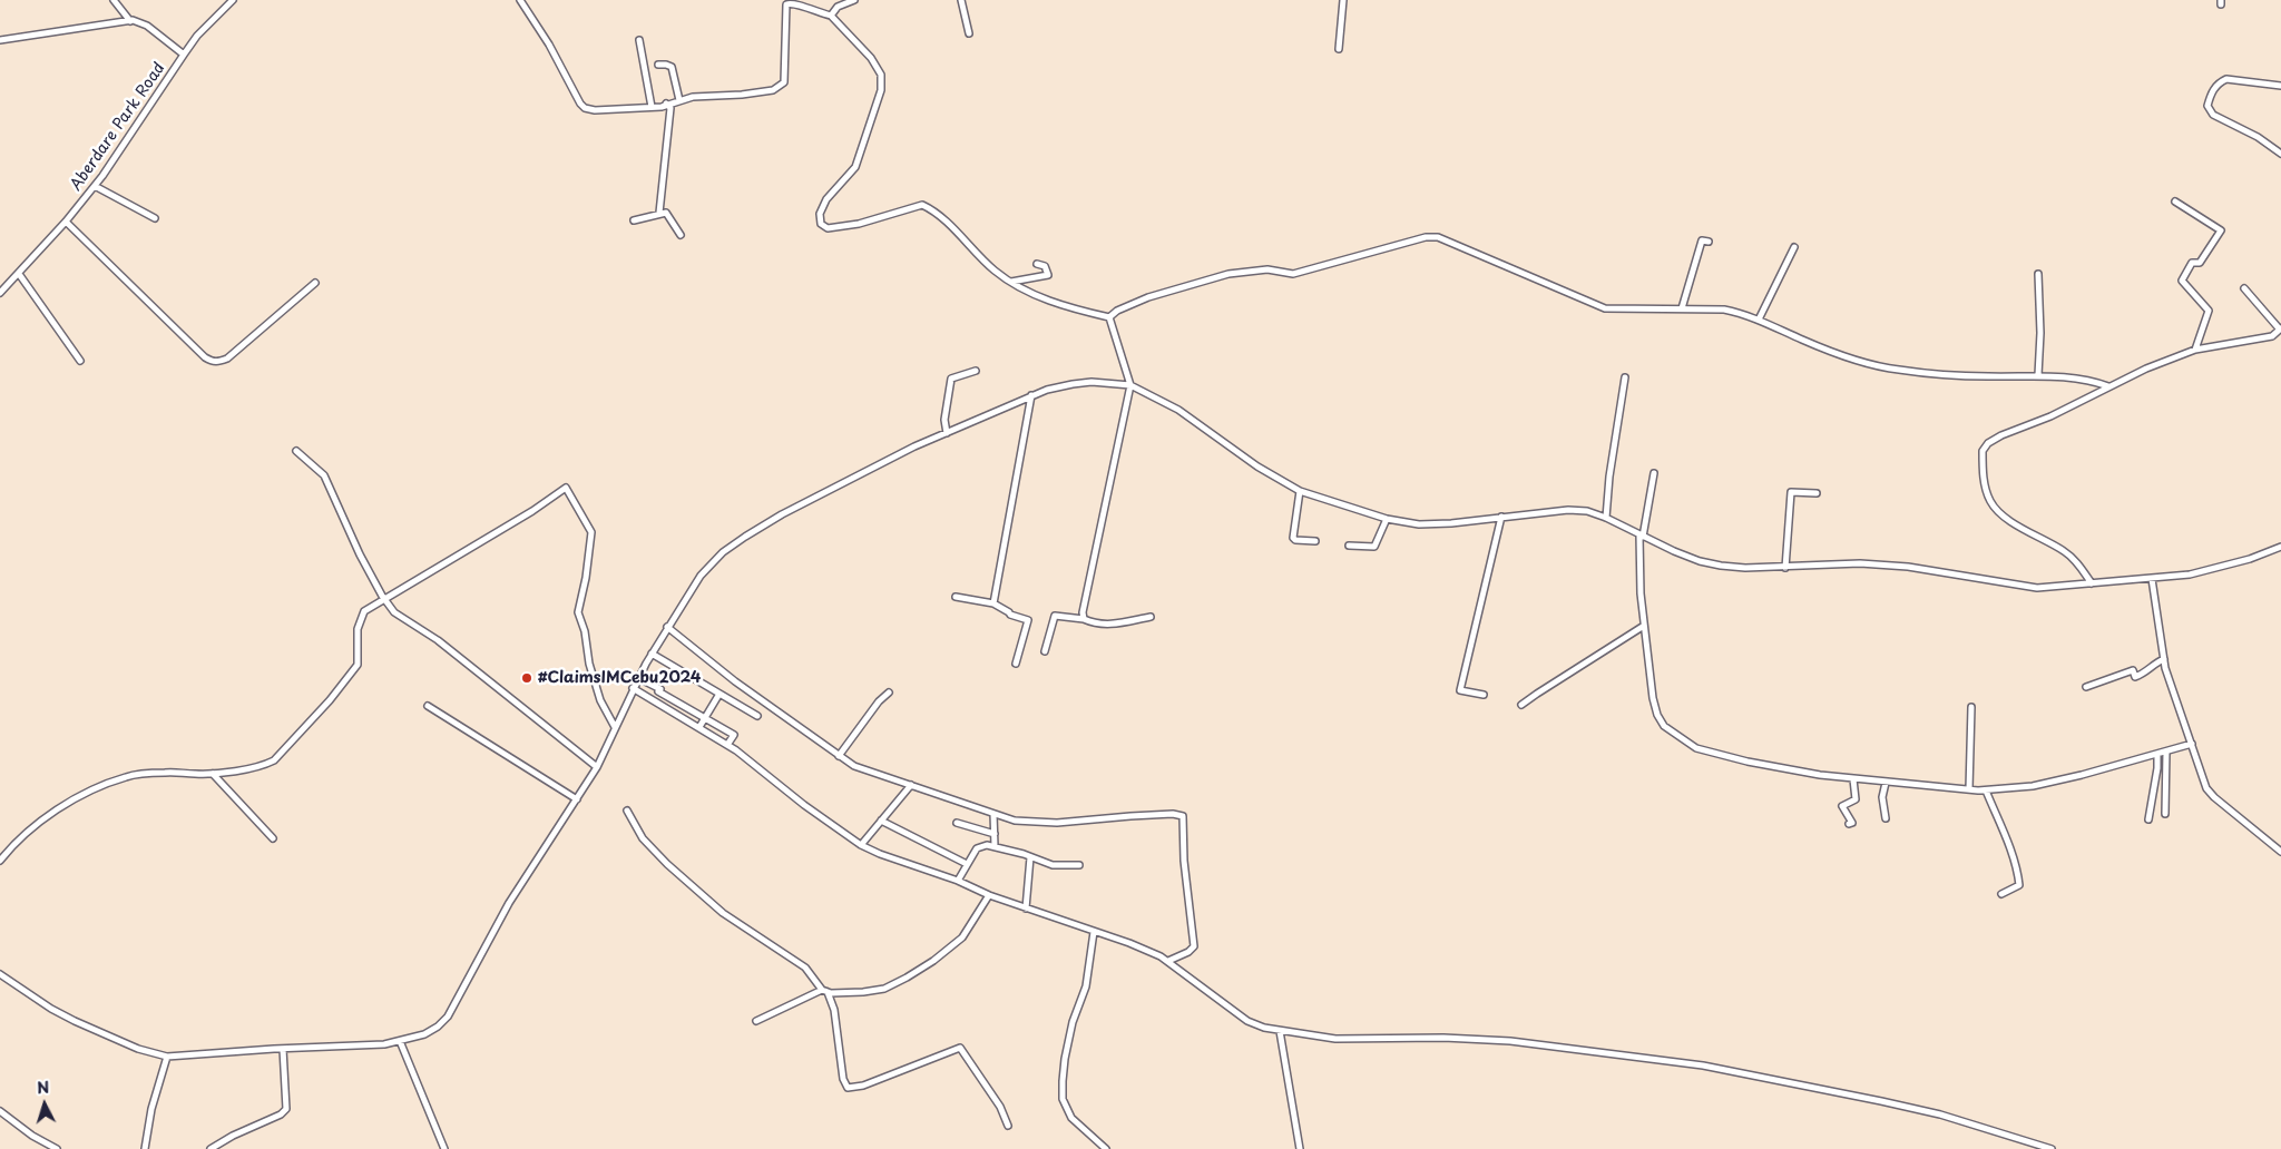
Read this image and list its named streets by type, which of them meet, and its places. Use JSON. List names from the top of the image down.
{
  "streets": {
    "street": ["Aberdare Park Road"]
  },
  "places": ["#ClaimsIMCebu2024"],
  "north": "top"
}
